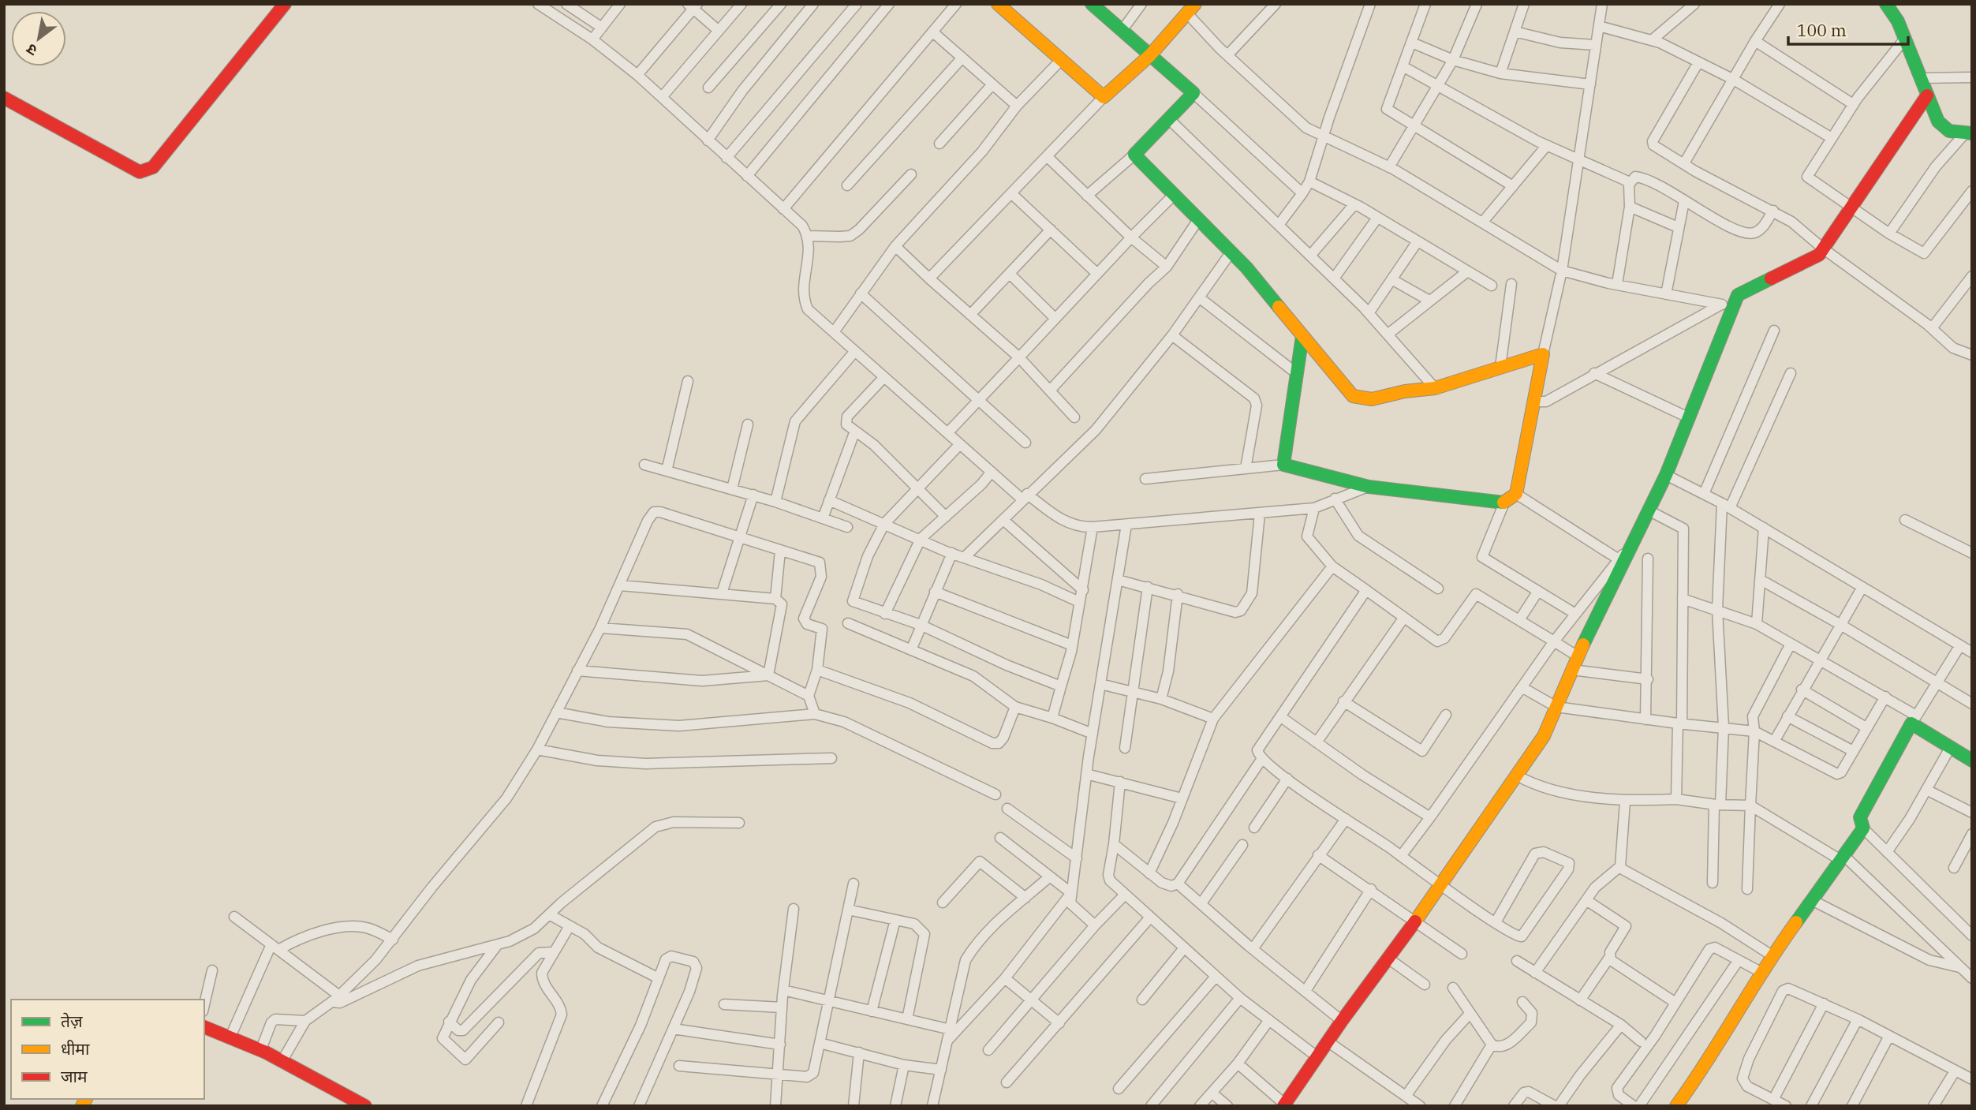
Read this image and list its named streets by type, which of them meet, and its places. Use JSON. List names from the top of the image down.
{
  "legend": ["तेज़", "धीमा", "जाम"],
  "scale_bar": "100 m",
  "north": "bottom left"
}
